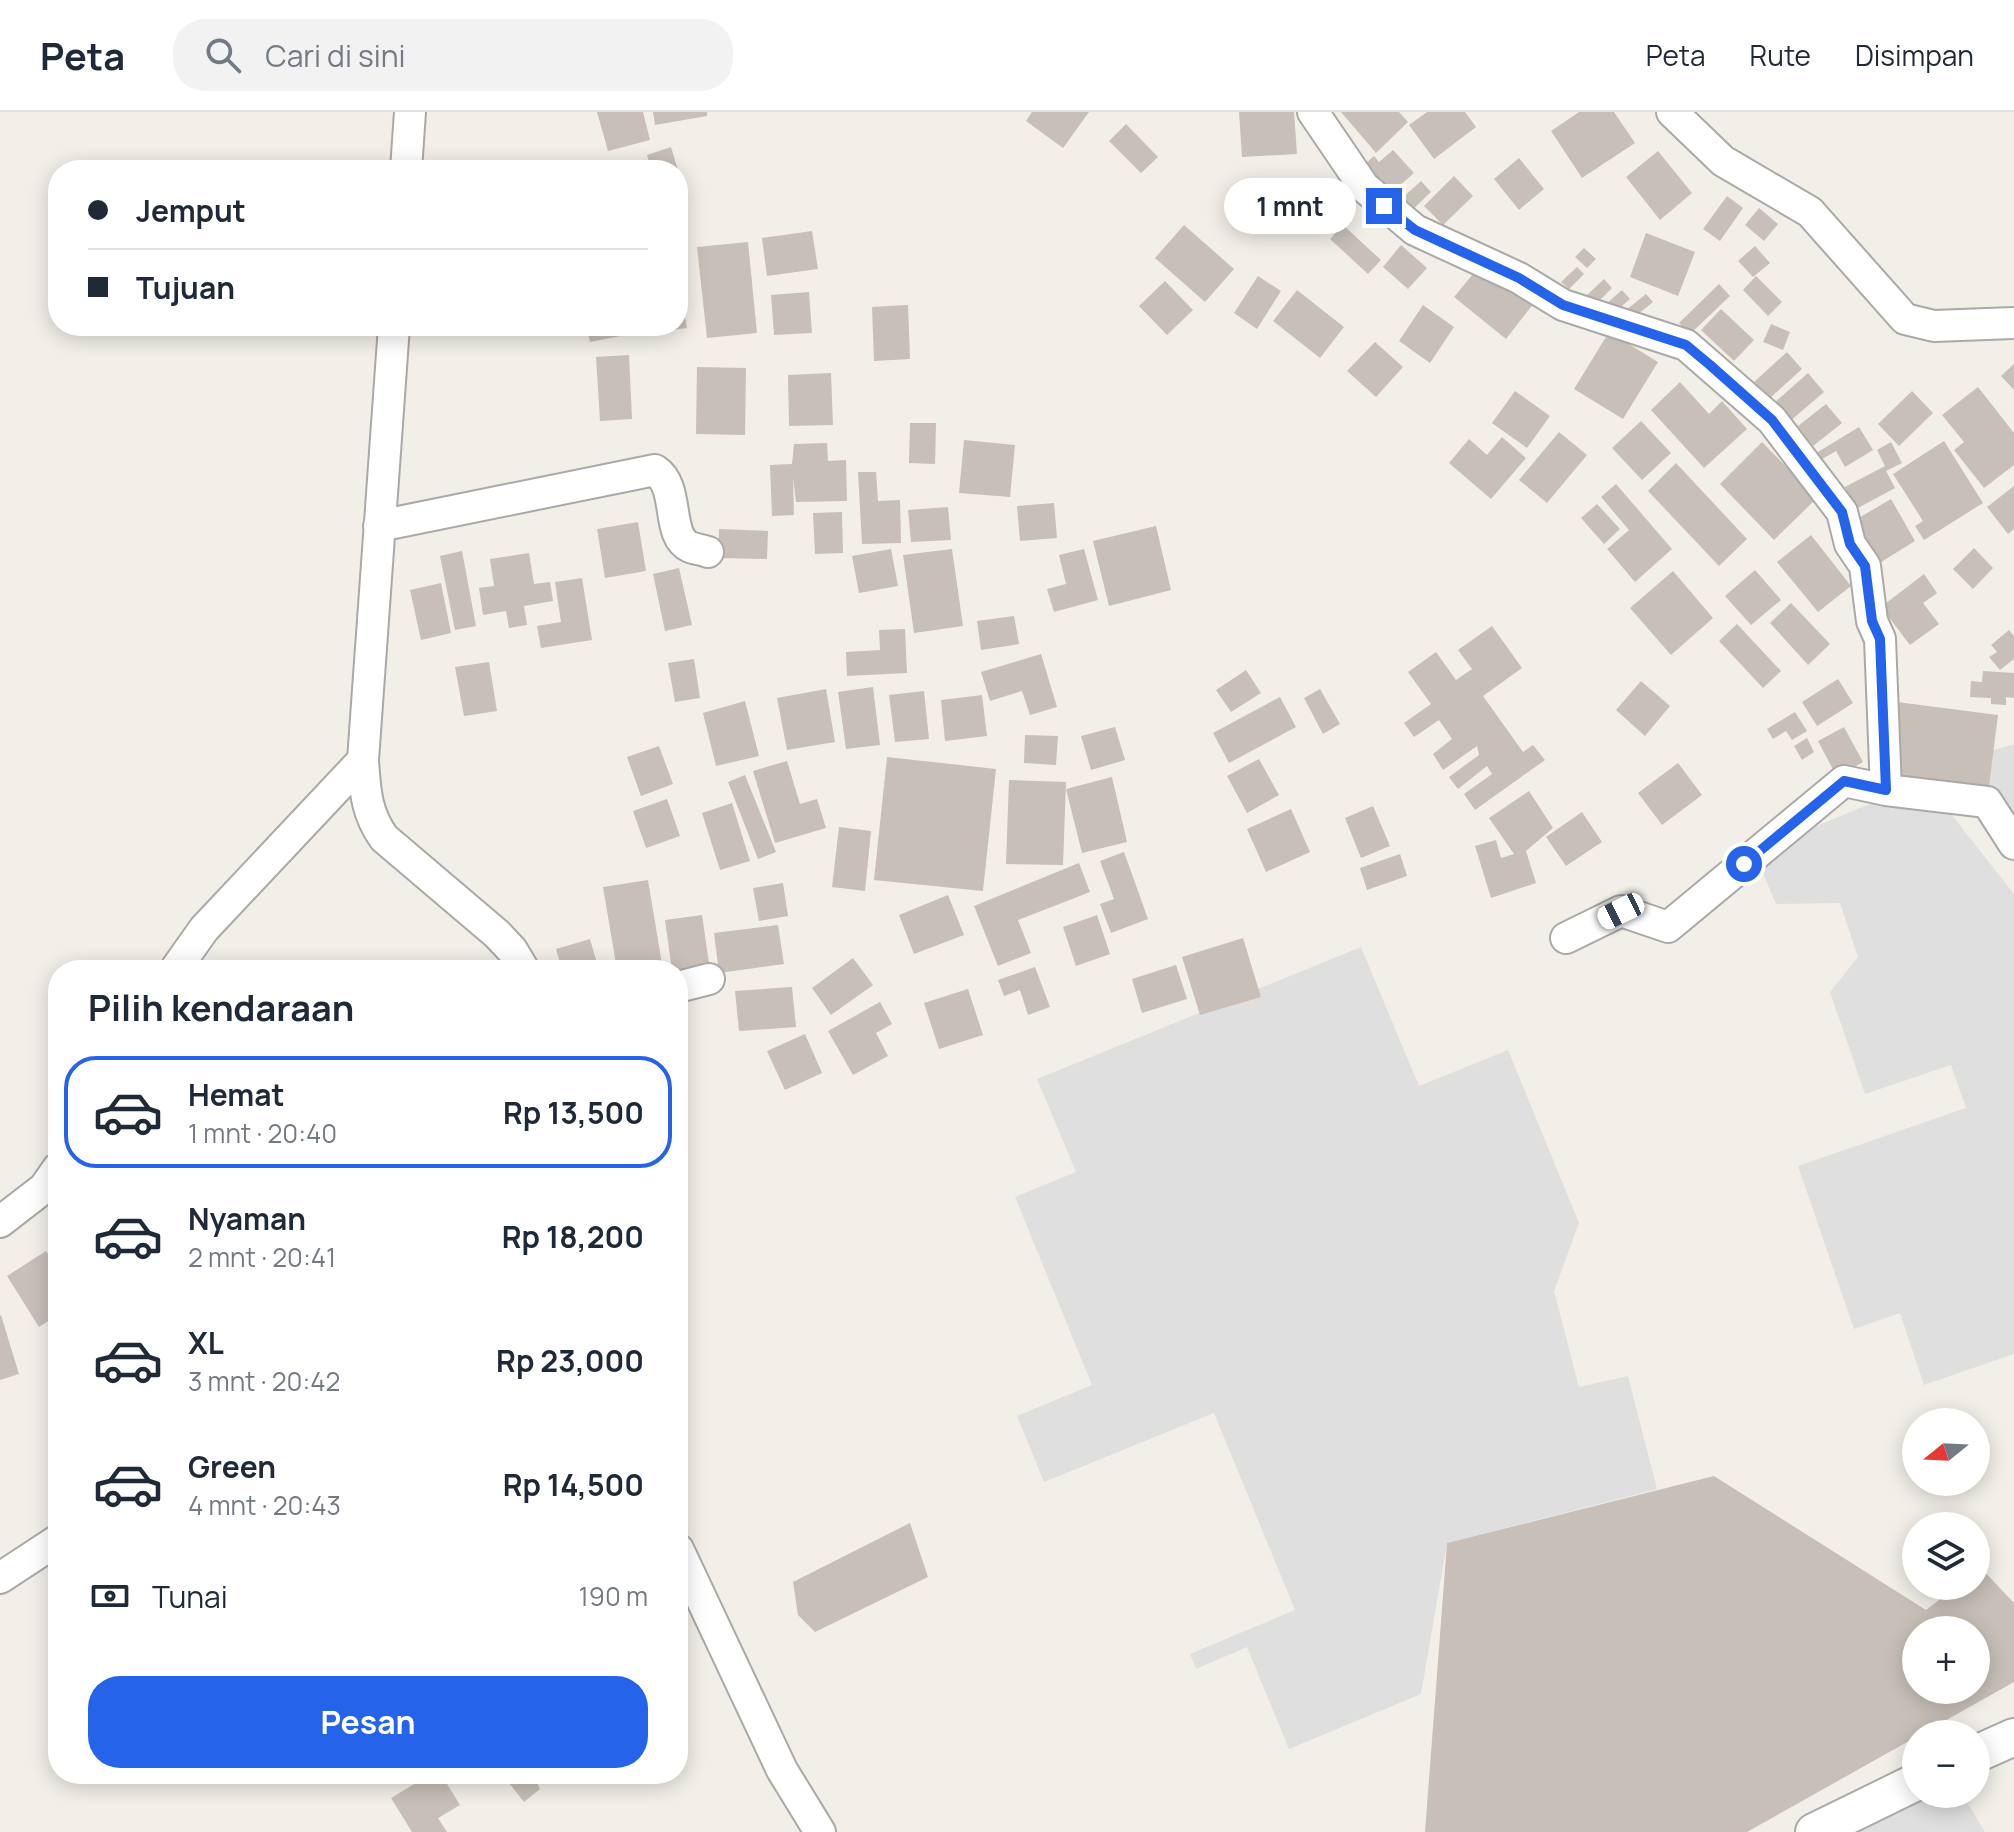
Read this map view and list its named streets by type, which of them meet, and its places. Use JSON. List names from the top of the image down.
{
  "north": "left",
  "page": {
    "header": "Peta",
    "search": "Cari di sini",
    "nav": ["Peta", "Rute", "Disimpan"],
    "banner": ["Jemput", "Tujuan"],
    "bubble": "1 mnt",
    "heading": "Pilih kendaraan",
    "list": [
      {
        "name": "Hemat",
        "note": "1 mnt · 20:40",
        "value": "Rp 13,500"
      },
      {
        "name": "Nyaman",
        "note": "2 mnt · 20:41",
        "value": "Rp 18,200"
      },
      {
        "name": "XL",
        "note": "3 mnt · 20:42",
        "value": "Rp 23,000"
      },
      {
        "name": "Green",
        "note": "4 mnt · 20:43",
        "value": "Rp 14,500"
      }
    ],
    "map_buttons": ["+", "−"],
    "pay": ["Tunai", "190 m"],
    "buttons": "Pesan"
  }
}
